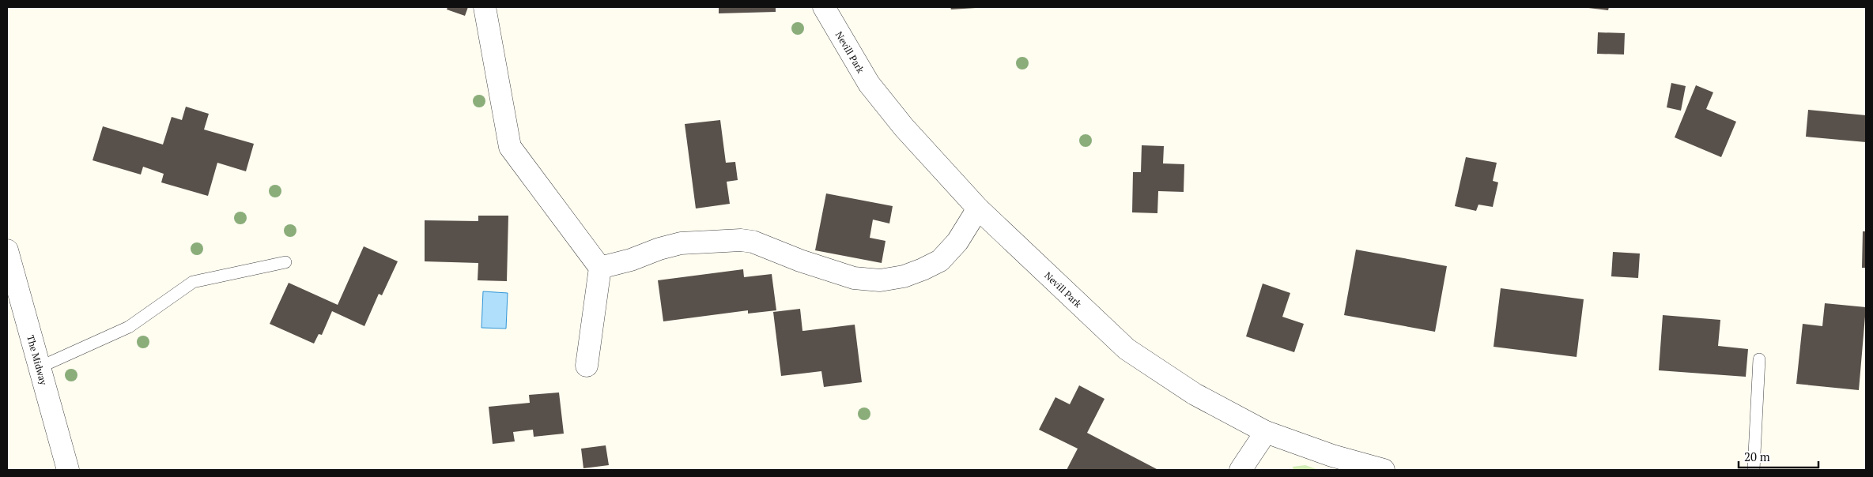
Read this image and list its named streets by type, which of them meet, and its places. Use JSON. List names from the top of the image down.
{
  "streets": {
    "street": ["Nevill Park", "The Midway"]
  },
  "scale_bar": "20 m"
}
